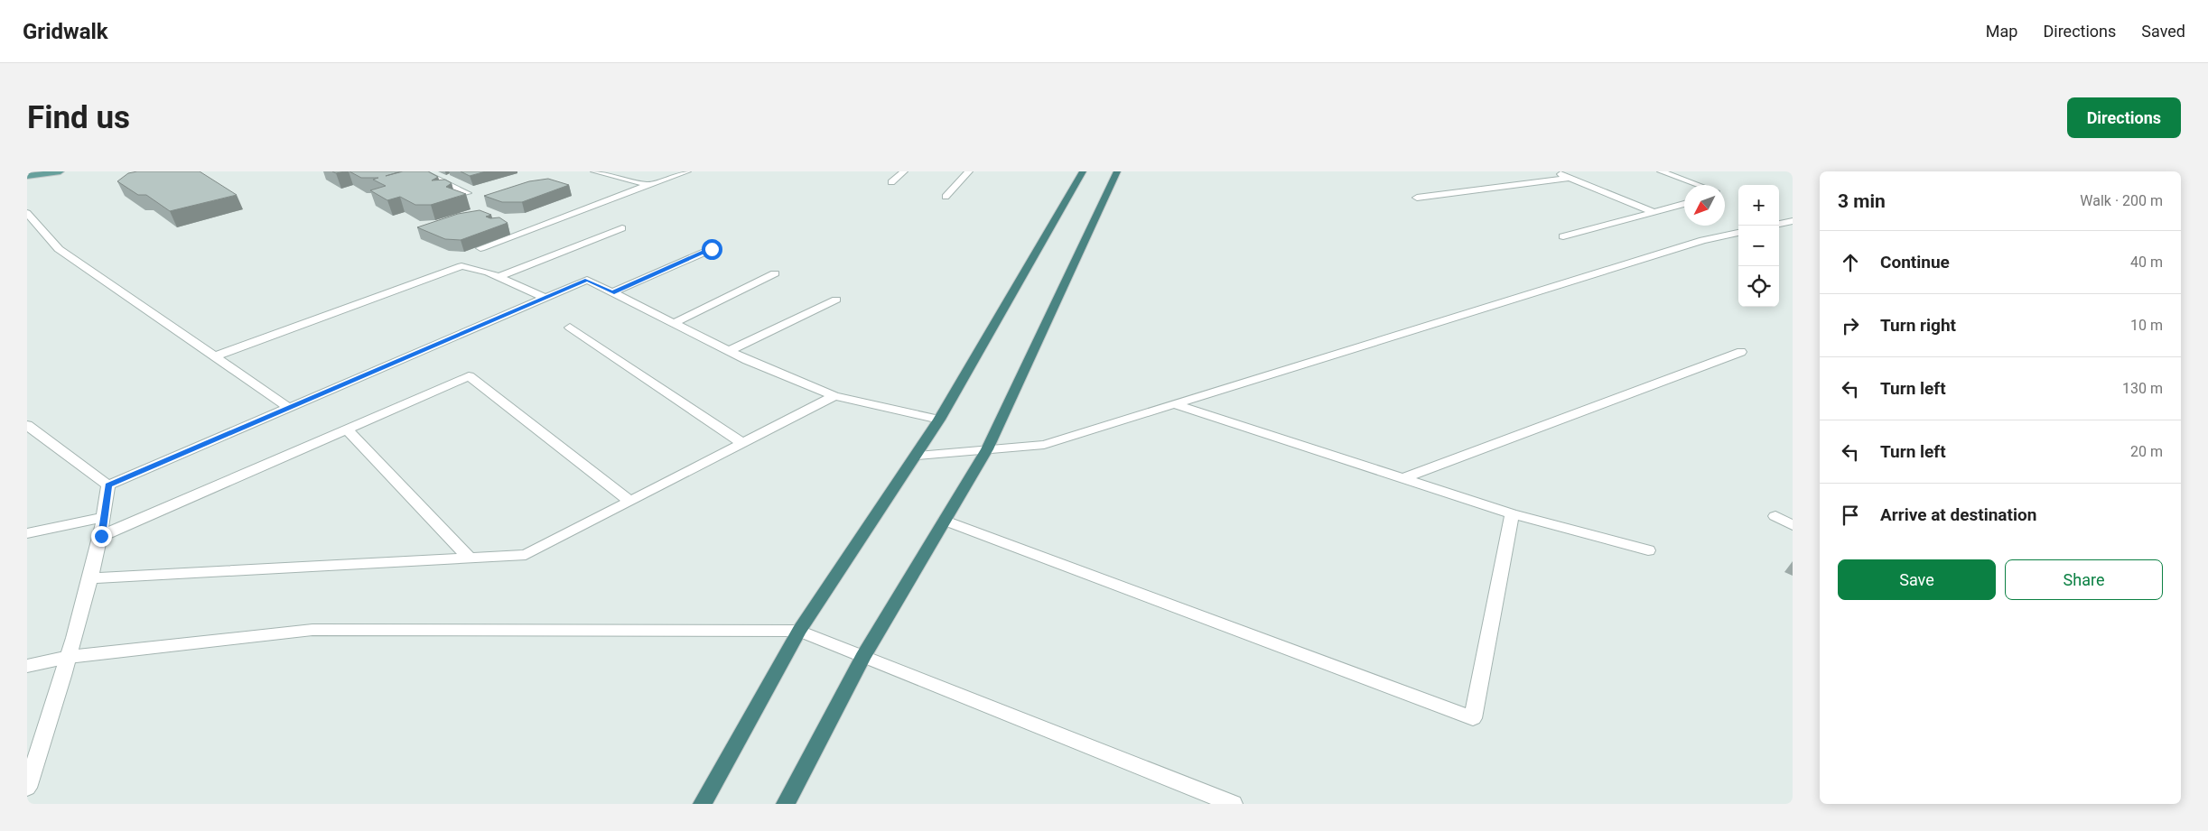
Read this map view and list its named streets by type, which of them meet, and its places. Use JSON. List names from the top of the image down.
{
  "north": "bottom left",
  "page": {
    "header": "Gridwalk",
    "nav": ["Map", "Directions", "Saved"],
    "buttons": [
      "Directions",
      ["Save", "Share"]
    ],
    "title": "Find us",
    "heading": ["3 min", "Walk · 200 m"],
    "map_buttons": ["+", "−"],
    "list": [
      ["Continue", "40 m"],
      ["Turn right", "10 m"],
      ["Turn left", "130 m"],
      ["Turn left", "20 m"],
      "Arrive at destination"
    ]
  }
}
